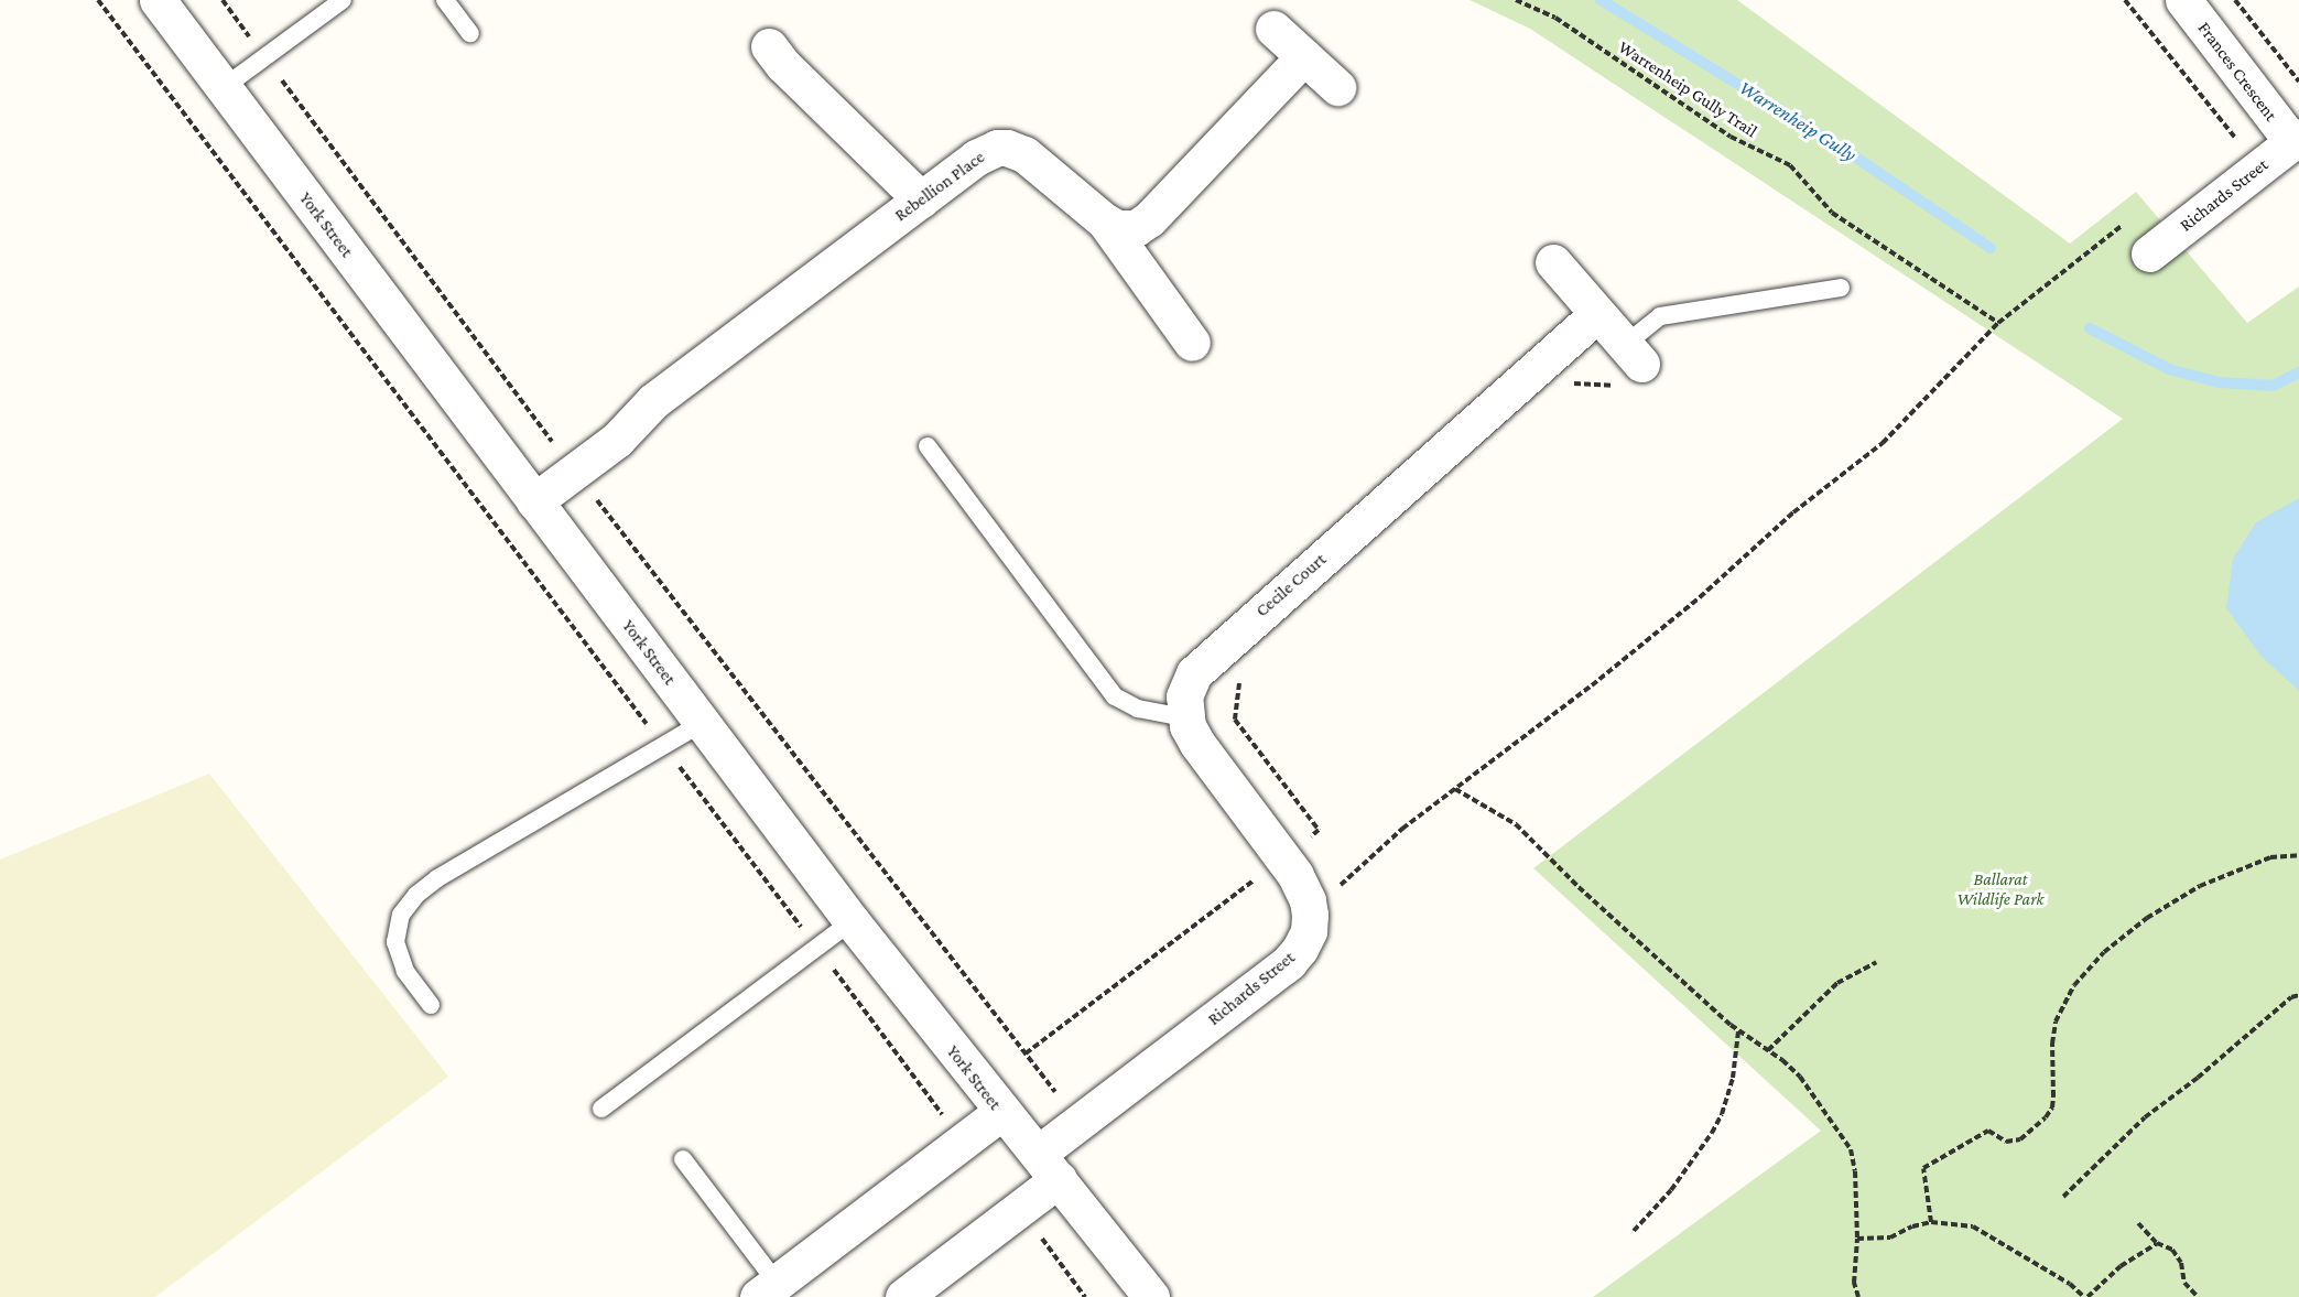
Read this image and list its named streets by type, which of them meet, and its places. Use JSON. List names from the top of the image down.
{
  "streets": {
    "street": [
      "Frances Crescent",
      "Rebellion Place",
      "Richards Street",
      "York Street",
      "Cecile Court"
    ],
    "path": ["Warrenheip Gully Trail"]
  },
  "crossings": [
    ["Frances Crescent", "Richards Street"],
    ["Rebellion Place", "York Street"],
    ["Richards Street", "York Street"]
  ],
  "water": ["Warrenheip Gully"],
  "parks": ["Ballarat Wildlife Park"]
}
